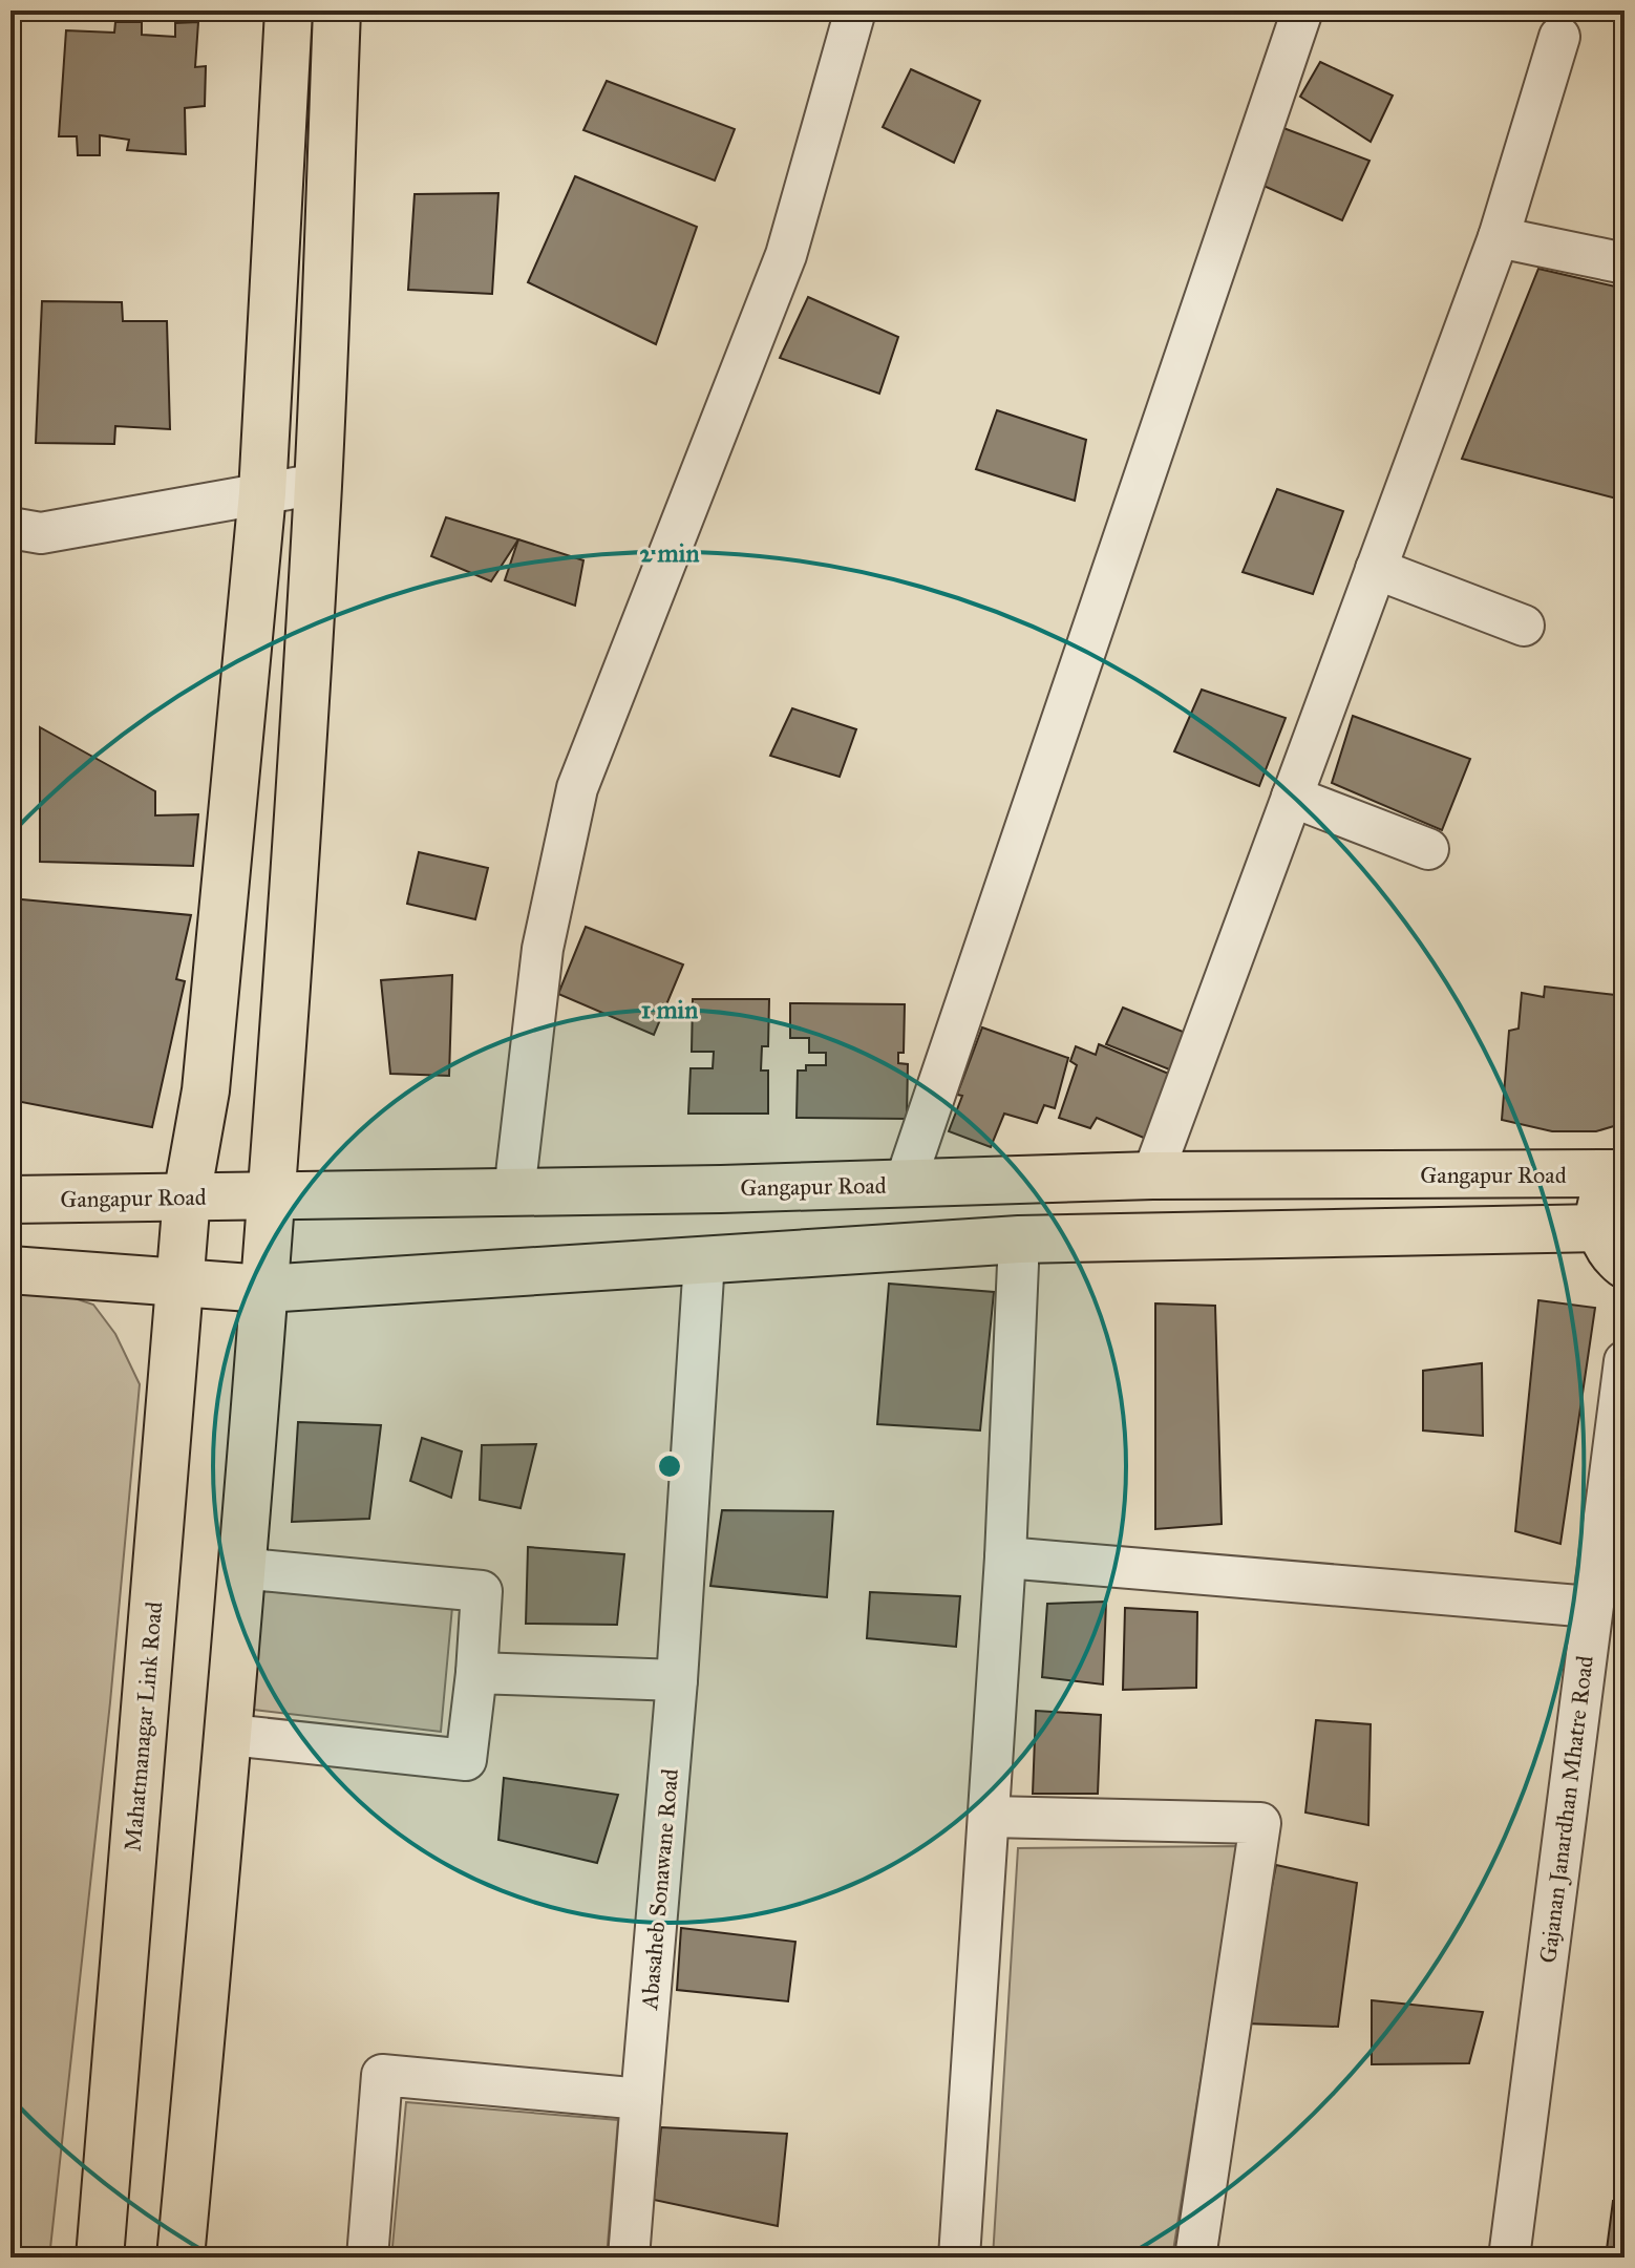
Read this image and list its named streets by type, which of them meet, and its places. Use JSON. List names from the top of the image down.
{
  "streets": {
    "main road": ["Gangapur Road", "Mahatmanagar Link Road"],
    "street": ["Gajanan Janardhan Mhatre Road", "Abasaheb Sonawane Road"]
  },
  "crossings": [
    ["Gangapur Road", "Mahatmanagar Link Road"]
  ],
  "rings": ["2 min", "1 min"]
}
